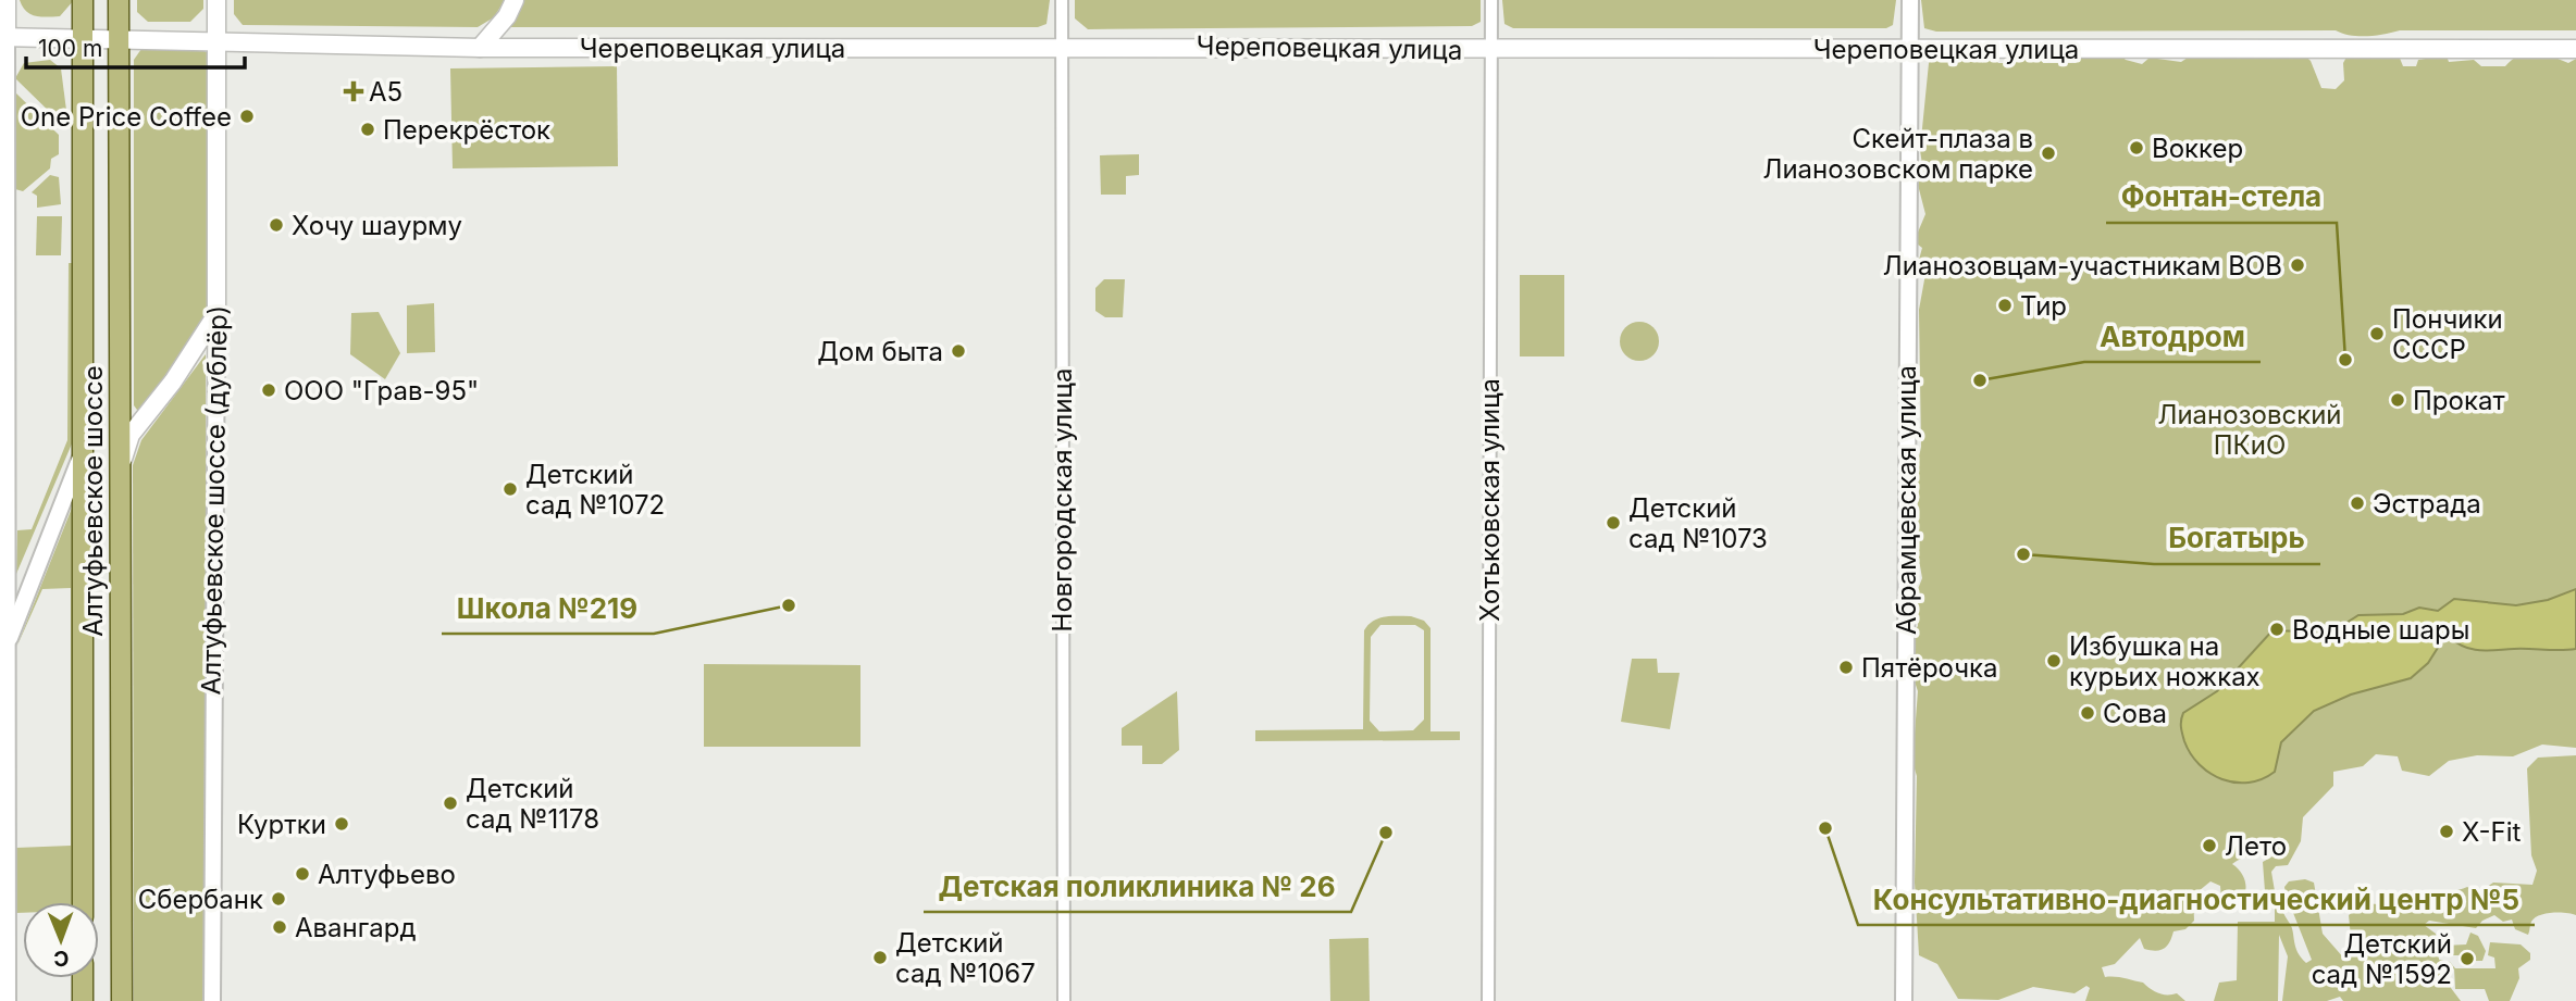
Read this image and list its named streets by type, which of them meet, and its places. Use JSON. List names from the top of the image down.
{
  "streets": {
    "main road": ["Череповецкая улица", "Алтуфьевское шоссе (дублёр)", "Алтуфьевское шоссе"],
    "street": ["Новгородская улица", "Хотьковская улица", "Абрамцевская улица"]
  },
  "crossings": [
    ["Череповецкая улица", "Алтуфьевское шоссе (дублёр)"],
    ["Череповецкая улица", "Новгородская улица"],
    ["Череповецкая улица", "Хотьковская улица"],
    ["Череповецкая улица", "Абрамцевская улица"],
    ["Череповецкая улица", "Алтуфьевское шоссе"]
  ],
  "parks": ["Лианозовский ПКиО"],
  "places": {
    "health": ["А5"],
    "other": [
      "One Price Coffee",
      "Перекрёсток",
      "Воккер",
      "Скейт-плаза в Лианозовском парке",
      "Хочу шаурму",
      "Лианозовцам-участникам ВОВ",
      "Тир",
      "Пончики СССР",
      "Дом быта",
      "Фонтан-стела",
      "Автодром",
      "ООО \"Грав-95\"",
      "Прокат",
      "Детский сад №1072",
      "Эстрада",
      "Детский сад №1073",
      "Богатырь",
      "Школа №219",
      "Водные шары",
      "Избушка на курьих ножках",
      "Пятёрочка",
      "Сова",
      "Детский сад №1178",
      "Куртки",
      "Консультативно-диагностический центр №5",
      "X-Fit",
      "Детская поликлиника № 26",
      "Лето",
      "Алтуфьево",
      "Сбербанк",
      "Авангард",
      "Детский сад №1067",
      "Детский сад №1592"
    ]
  },
  "scale_bar": "100 m",
  "north": "bottom"
}
